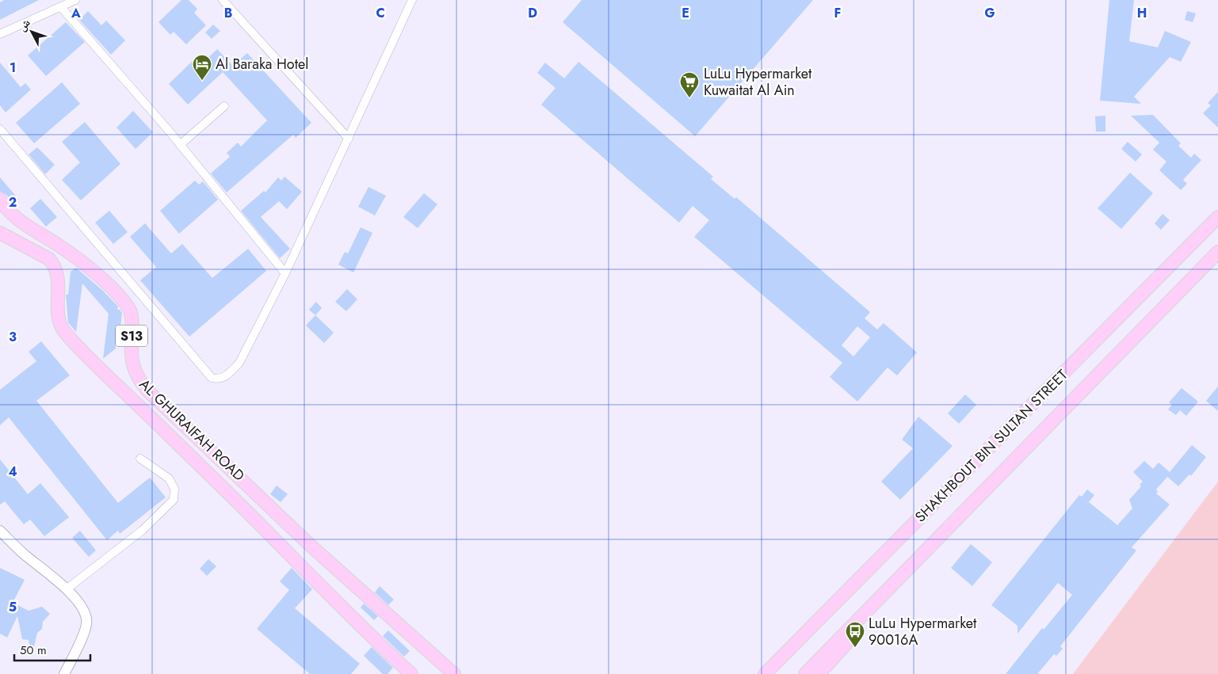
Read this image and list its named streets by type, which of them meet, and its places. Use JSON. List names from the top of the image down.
{
  "streets": {
    "main road": ["S13", "AL GHURAIFAH ROAD", "SHAKHBOUT BIN SULTAN STREET"]
  },
  "places": {
    "hotel": ["Al Baraka Hotel"],
    "supermarket": ["LuLu Hypermarket Kuwaitat Al Ain"],
    "bus stop": ["LuLu Hypermarket 90016A"]
  },
  "scale_bar": "50 m",
  "north": "top left",
  "grid": {
    "columns": [
      "A",
      "B",
      "C",
      "D",
      "E",
      "F",
      "G",
      "H"
    ],
    "rows": [
      "1",
      "2",
      "3",
      "4",
      "5"
    ]
  }
}
